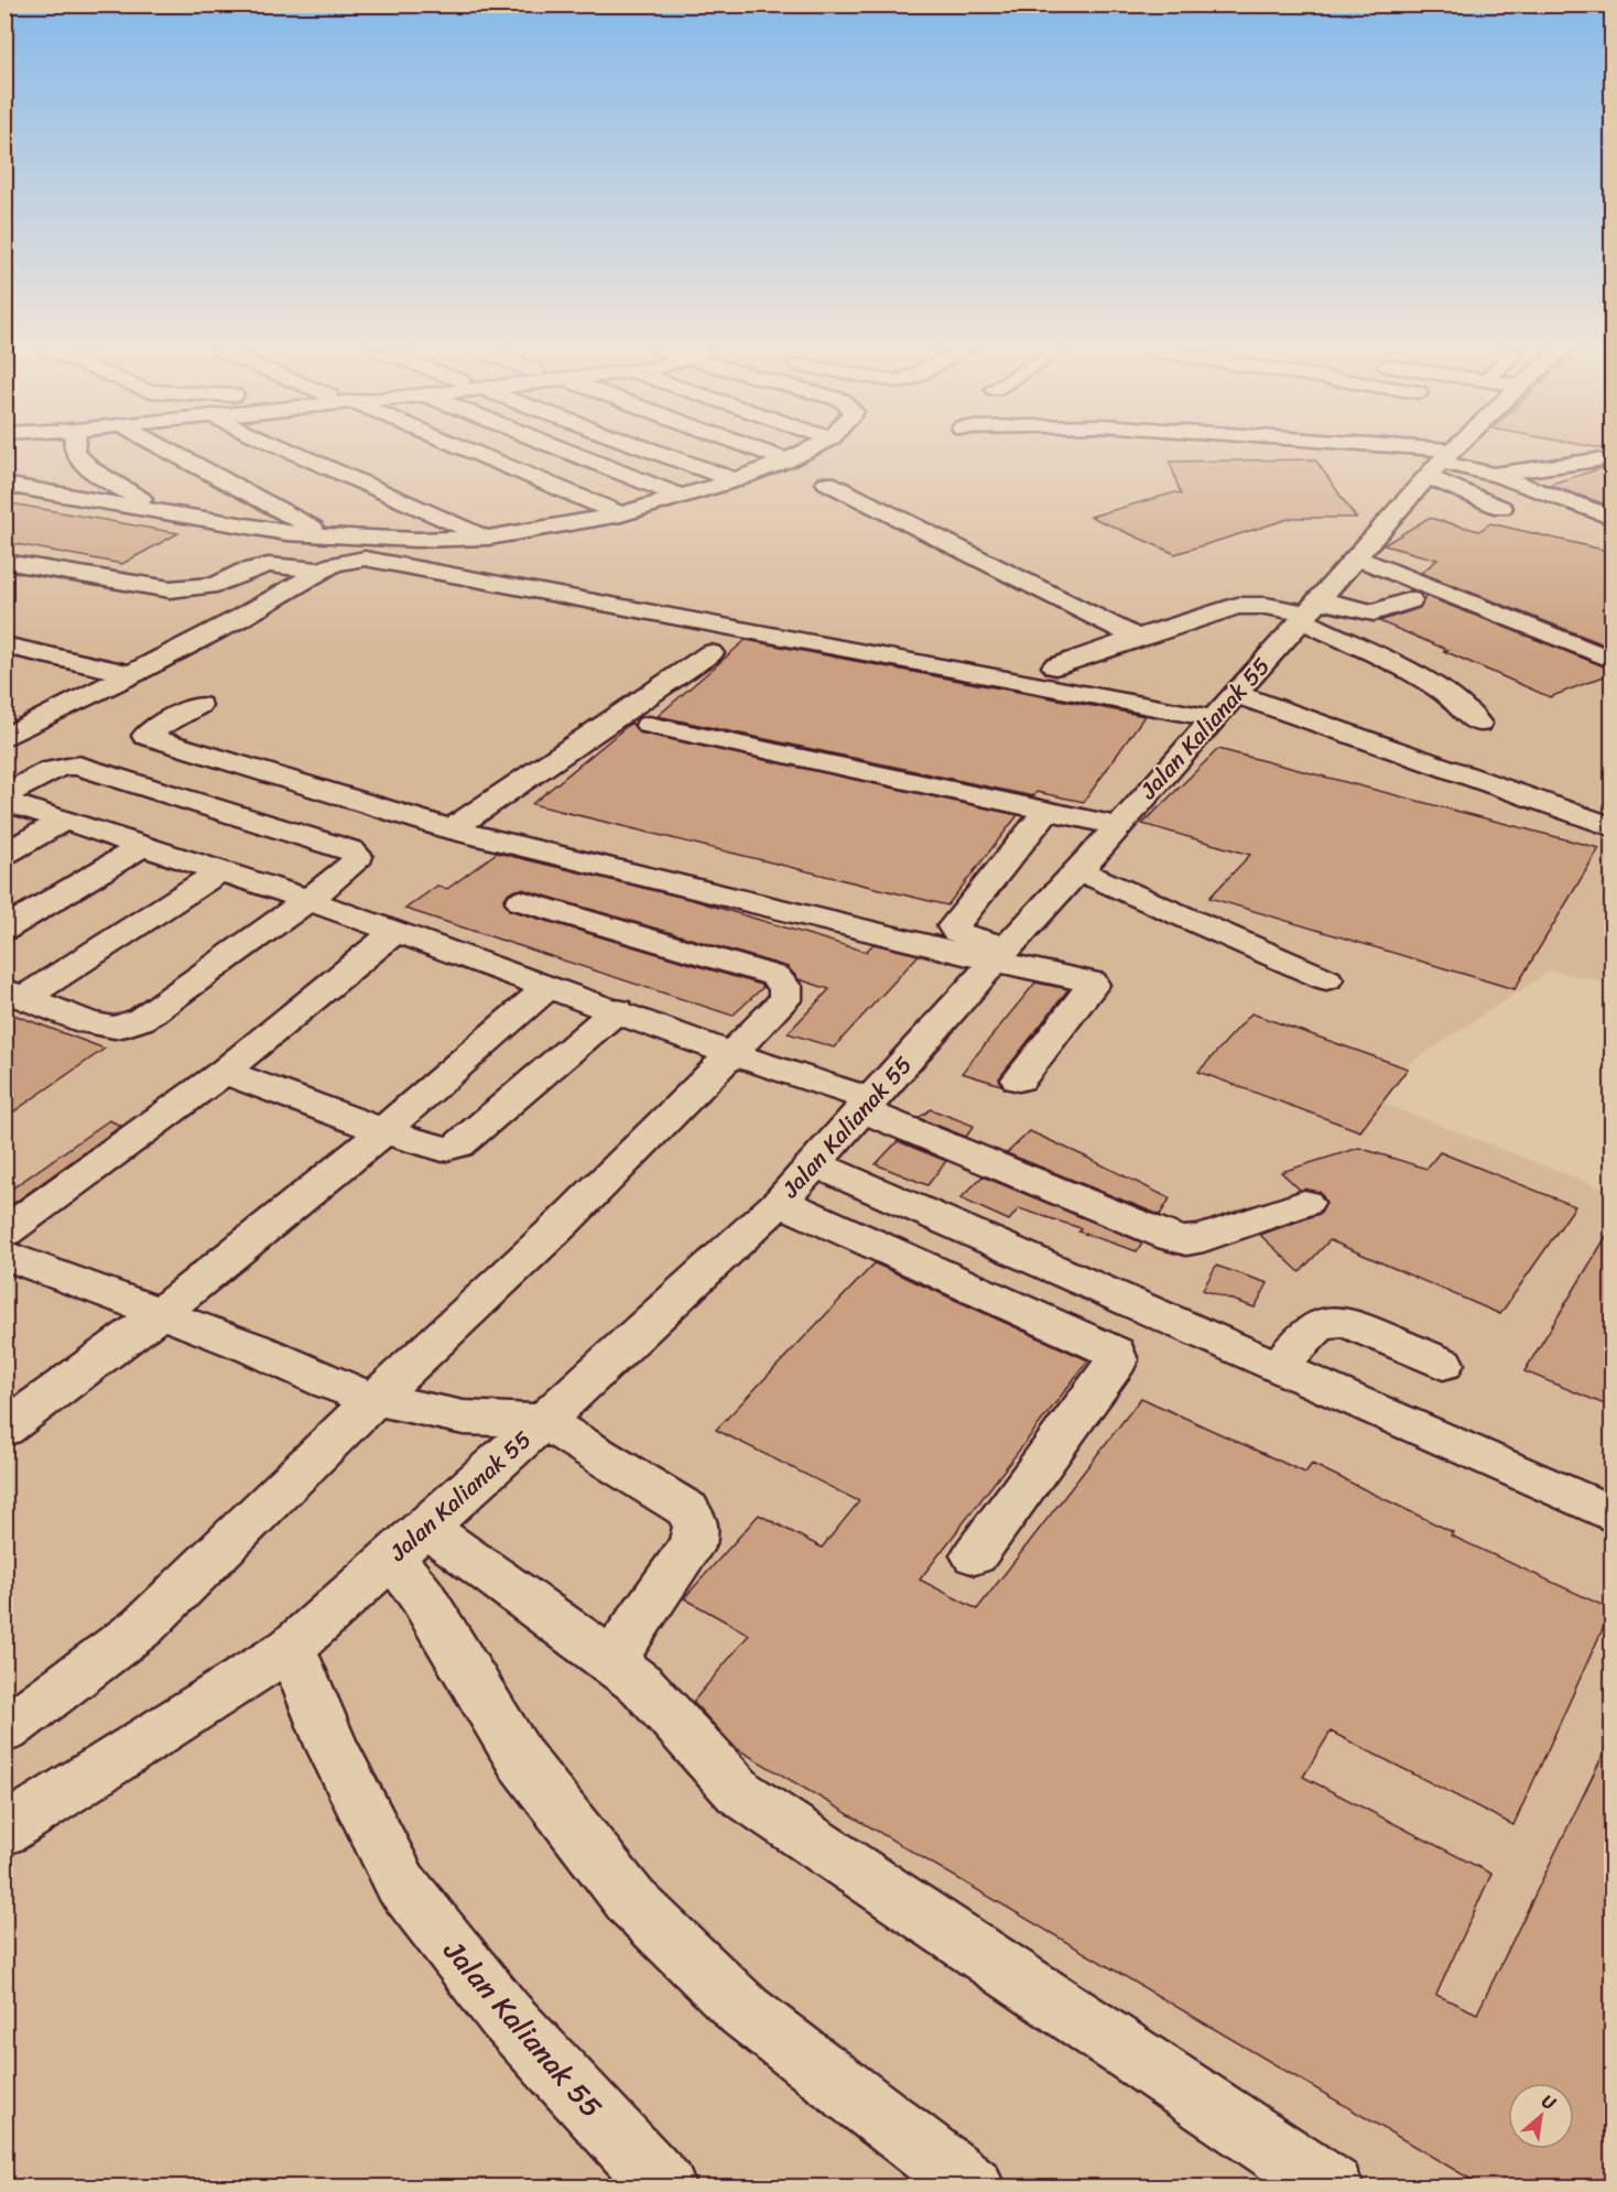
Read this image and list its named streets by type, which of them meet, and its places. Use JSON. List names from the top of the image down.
{
  "streets": {
    "lane": ["Jalan Kalianak 55"]
  },
  "north": "top right"
}
